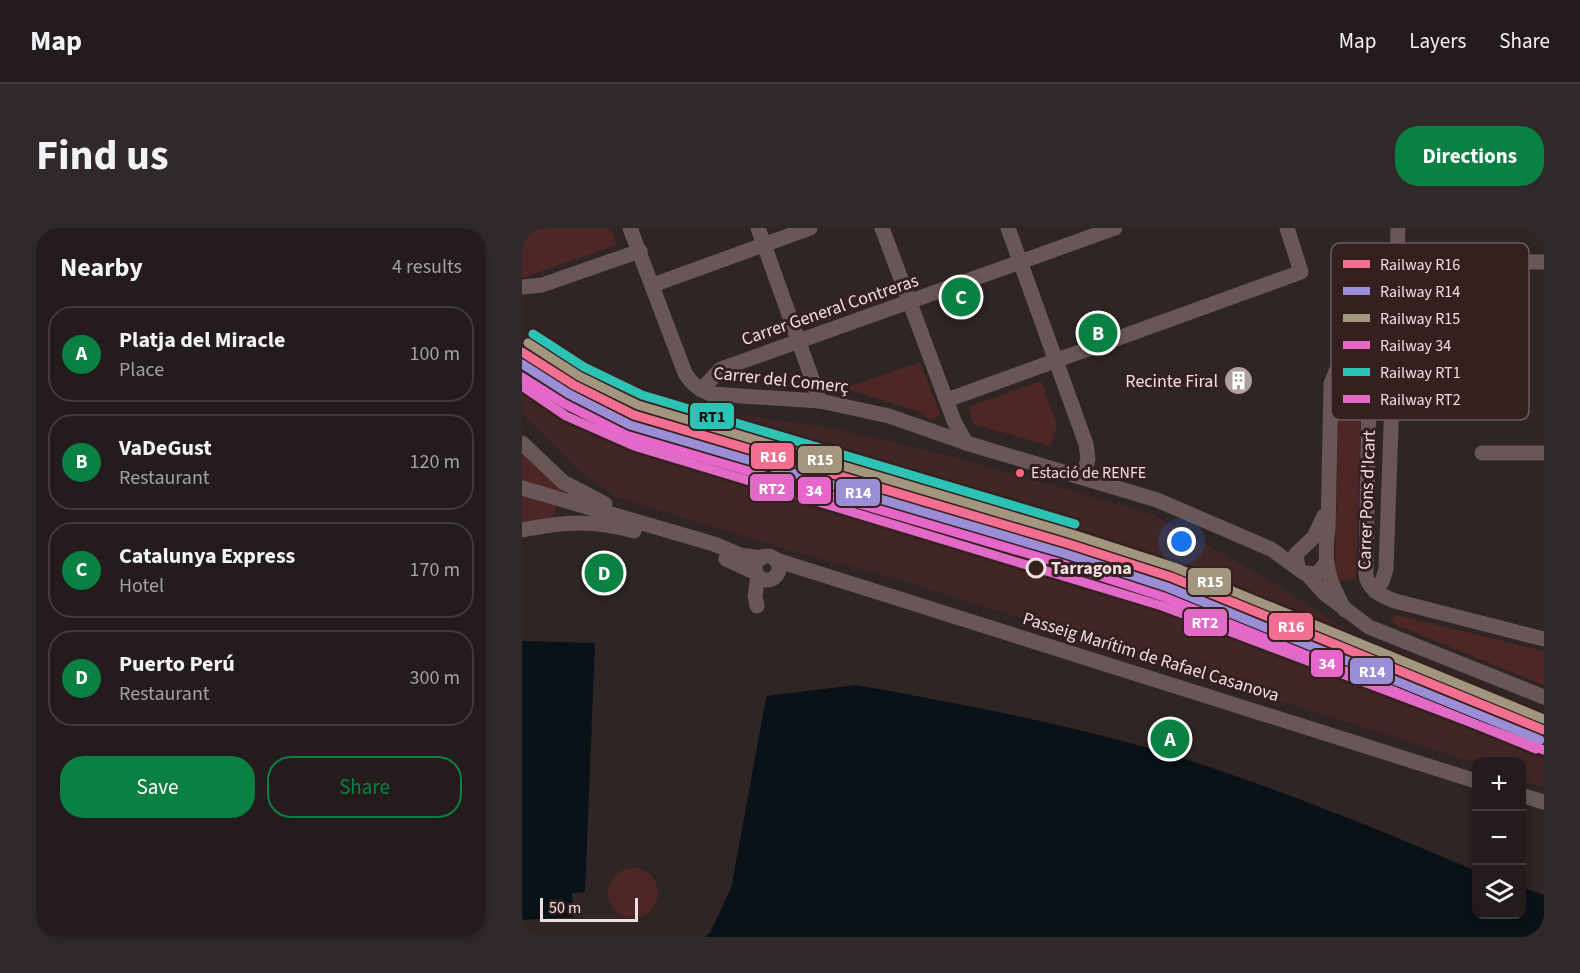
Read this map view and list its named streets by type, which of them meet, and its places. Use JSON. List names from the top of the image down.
{
  "streets": {
    "street": [
      "Carrer General Contreras",
      "Carrer del Comerç",
      "Carrer Pons d'Icart",
      "Passeig Marítim de Rafael Casanova"
    ]
  },
  "crossings": [
    ["Carrer General Contreras", "Carrer del Comerç"]
  ],
  "places": {
    "building": ["Recinte Firal"],
    "other": ["Estació de RENFE", "Tarragona"]
  },
  "lines": [
    "rail line RT1",
    "rail line R15",
    "rail line R16",
    "rail line R14",
    "rail line 34",
    "rail line RT2"
  ],
  "legend": [
    "Railway R16",
    "Railway R14",
    "Railway R15",
    "Railway 34",
    "Railway RT1",
    "Railway RT2"
  ],
  "scale_bar": "50 m",
  "page": {
    "header": "Map",
    "nav": ["Map", "Layers", "Share"],
    "title": "Find us",
    "buttons": [
      "Directions",
      ["Save", "Share"]
    ],
    "heading": ["Nearby", "4 results"],
    "pins": [
      "C",
      "B",
      "D",
      "A"
    ],
    "list": [
      {
        "mark": "A",
        "name": "Platja del Miracle",
        "note": "Place",
        "value": "100 m"
      },
      {
        "mark": "B",
        "name": "VaDeGust",
        "note": "Restaurant",
        "value": "120 m"
      },
      {
        "mark": "C",
        "name": "Catalunya Express",
        "note": "Hotel",
        "value": "170 m"
      },
      {
        "mark": "D",
        "name": "Puerto Perú",
        "note": "Restaurant",
        "value": "300 m"
      }
    ],
    "map_buttons": ["+", "−"],
    "scale": "50 m"
  }
}
